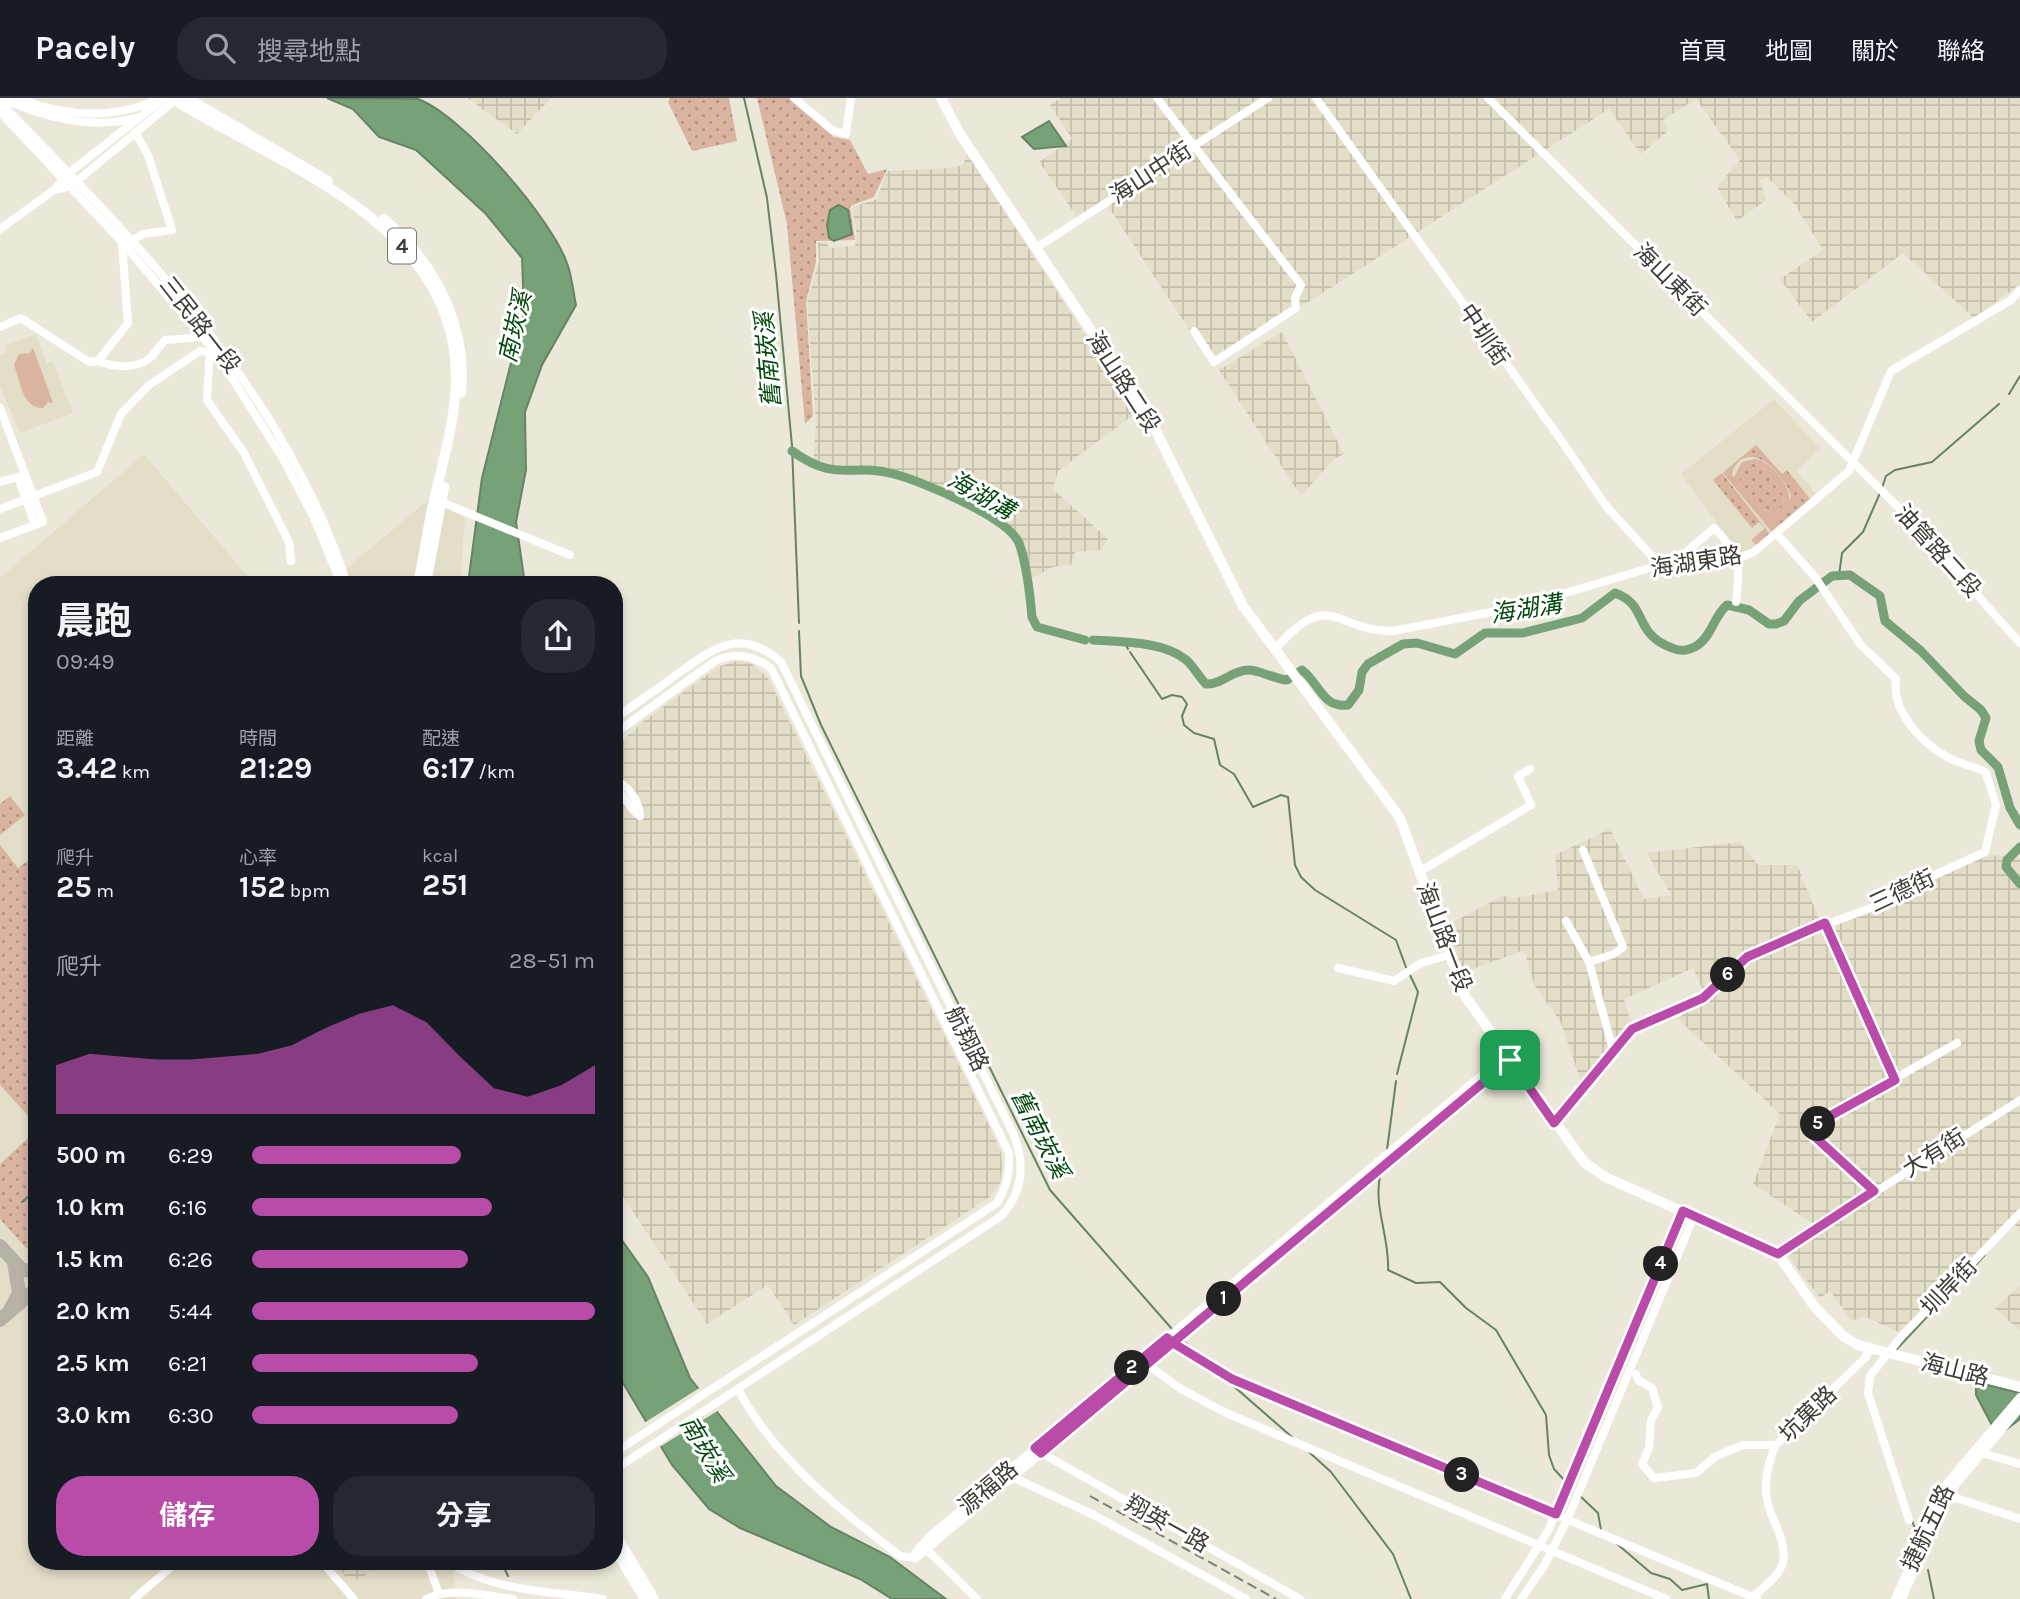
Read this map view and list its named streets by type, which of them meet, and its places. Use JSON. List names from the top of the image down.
{
  "streets": {
    "main road": [
      "4",
      "海山路二段",
      "海山路一段",
      "海山路"
    ],
    "street": [
      "海山中街",
      "海山東街",
      "三民路一段",
      "中圳街",
      "油管路二段",
      "海湖東路",
      "三德街",
      "航翔路",
      "大有街",
      "圳岸街",
      "坑菓路",
      "源福路",
      "翔英一路",
      "捷航五路"
    ]
  },
  "crossings": [
    ["海山中街", "海山路二段"],
    ["海山東街", "油管路二段"],
    ["海山東街", "海湖東路"],
    ["中圳街", "海湖東路"],
    ["海山路二段", "海湖東路"],
    ["海山路二段", "海山路一段"],
    ["油管路二段", "海湖東路"],
    ["海湖東路", "三德街"],
    ["三德街", "海山路一段"],
    ["海山路一段", "大有街"],
    ["海山路一段", "源福路"],
    ["圳岸街", "海山路"],
    ["源福路", "翔英一路"]
  ],
  "water": ["南崁溪", "舊南崁溪", "海湖溝"],
  "page": {
    "header": "Pacely",
    "search": "搜尋地點",
    "nav": [
      "首頁",
      "地圖",
      "關於",
      "聯絡"
    ],
    "heading": ["晨跑", "09:49"],
    "stats": [
      ["距離", "3.42 km"],
      ["時間", "21:29"],
      ["配速", "6:17 /km"],
      ["爬升", "25 m"],
      ["心率", "152 bpm"],
      ["kcal", "251"]
    ],
    "chart": ["爬升", "28–51 m"],
    "pins": [
      "6",
      "5",
      "4",
      "1",
      "2",
      "3"
    ],
    "list": [
      {
        "name": "500 m",
        "note": "6:29"
      },
      {
        "name": "1.0 km",
        "note": "6:16"
      },
      {
        "name": "1.5 km",
        "note": "6:26"
      },
      {
        "name": "2.0 km",
        "note": "5:44"
      },
      {
        "name": "2.5 km",
        "note": "6:21"
      },
      {
        "name": "3.0 km",
        "note": "6:30"
      }
    ],
    "buttons": ["儲存", "分享"]
  }
}
